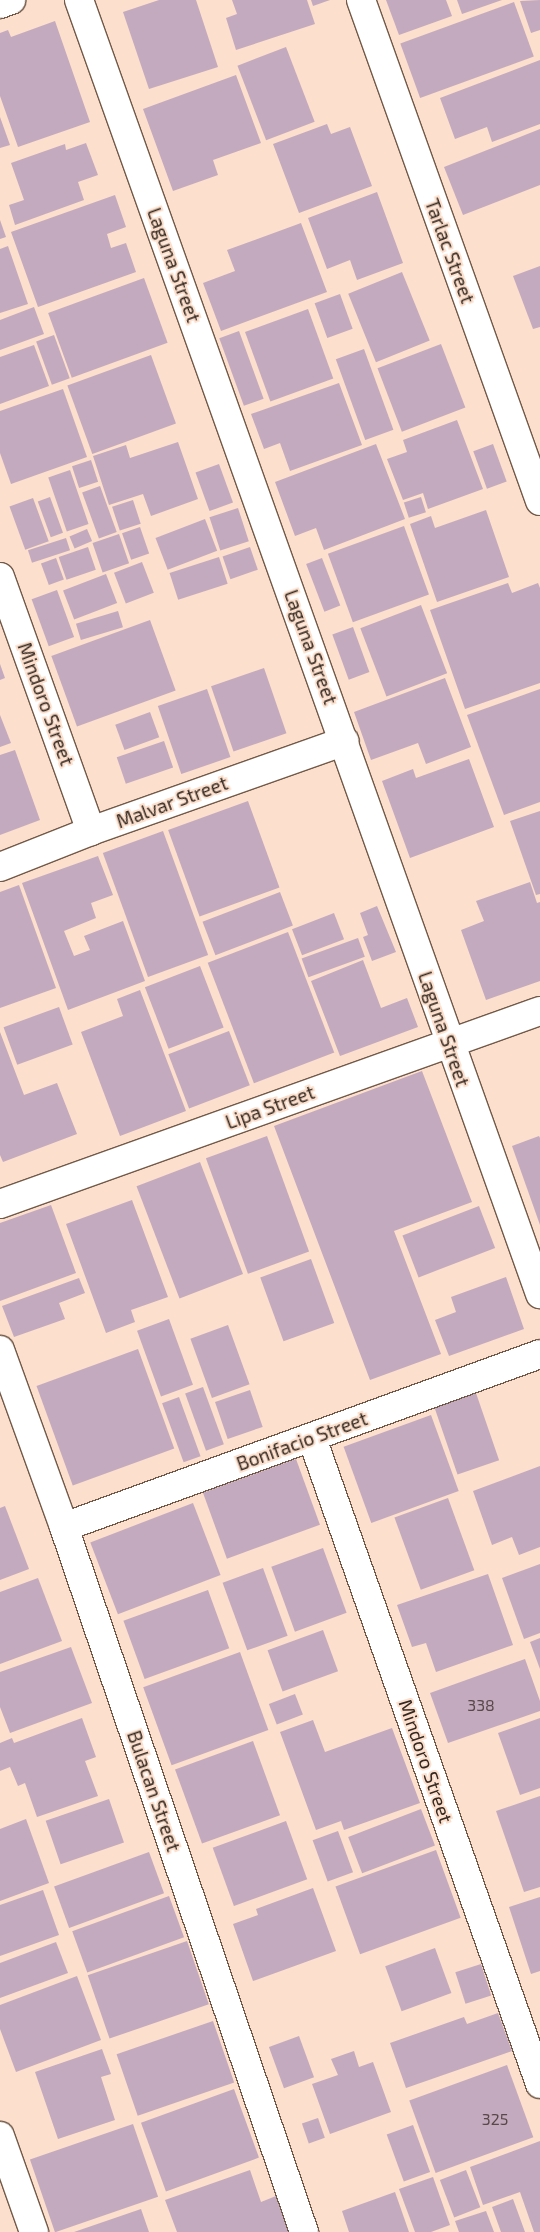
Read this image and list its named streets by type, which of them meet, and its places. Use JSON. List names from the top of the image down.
{
  "streets": {
    "street": [
      "Tarlac Street",
      "Laguna Street",
      "Mindoro Street",
      "Malvar Street",
      "Lipa Street",
      "Bonifacio Street",
      "Bulacan Street"
    ]
  },
  "crossings": [
    ["Laguna Street", "Malvar Street"],
    ["Laguna Street", "Lipa Street"],
    ["Mindoro Street", "Malvar Street"],
    ["Mindoro Street", "Bonifacio Street"],
    ["Bonifacio Street", "Bulacan Street"]
  ],
  "house_numbers": ["338", "325"]
}
